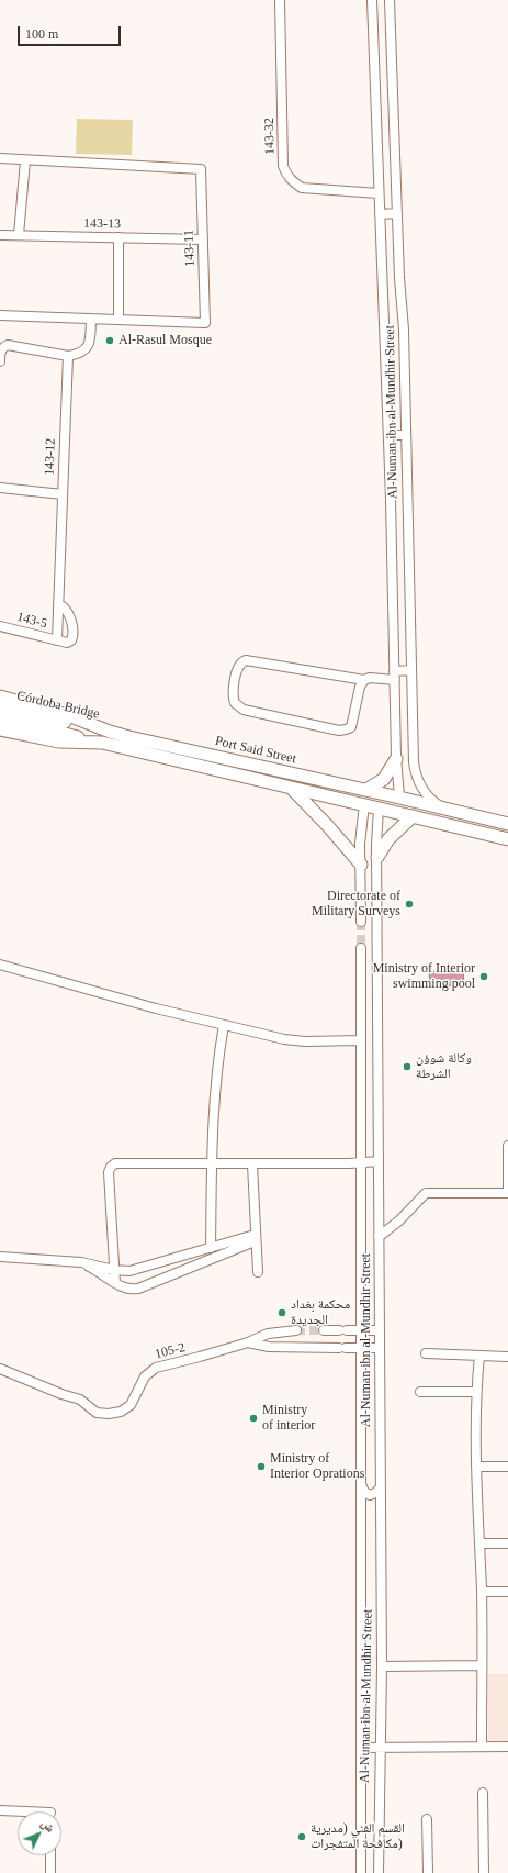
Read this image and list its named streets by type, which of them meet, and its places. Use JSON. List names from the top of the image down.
{
  "streets": {
    "main road": ["Córdoba Bridge", "Port Said Street"],
    "street": [
      "143-32",
      "143-13",
      "143-11",
      "Al-Numan ibn al-Mundhir Street",
      "143-12",
      "143-5",
      "105-2"
    ]
  },
  "crossings": [
    ["143-32", "Al-Numan ibn al-Mundhir Street"],
    ["143-13", "143-11"],
    ["Al-Numan ibn al-Mundhir Street", "Port Said Street"],
    ["Al-Numan ibn al-Mundhir Street", "105-2"],
    ["143-12", "143-5"],
    ["Córdoba Bridge", "Port Said Street"]
  ],
  "places": [
    "Al-Rasul Mosque",
    "Directorate of Military Surveys",
    "Ministry of Interior swimming pool",
    "وكالة شوؤن الشرطة",
    "محكمة بغداد الجديدة",
    "Ministry of interior",
    "Ministry of Interior Oprations",
    "القسم الفني (مديرية مكافحة المتفجرات)"
  ],
  "scale_bar": "100 m",
  "north": "top right"
}
